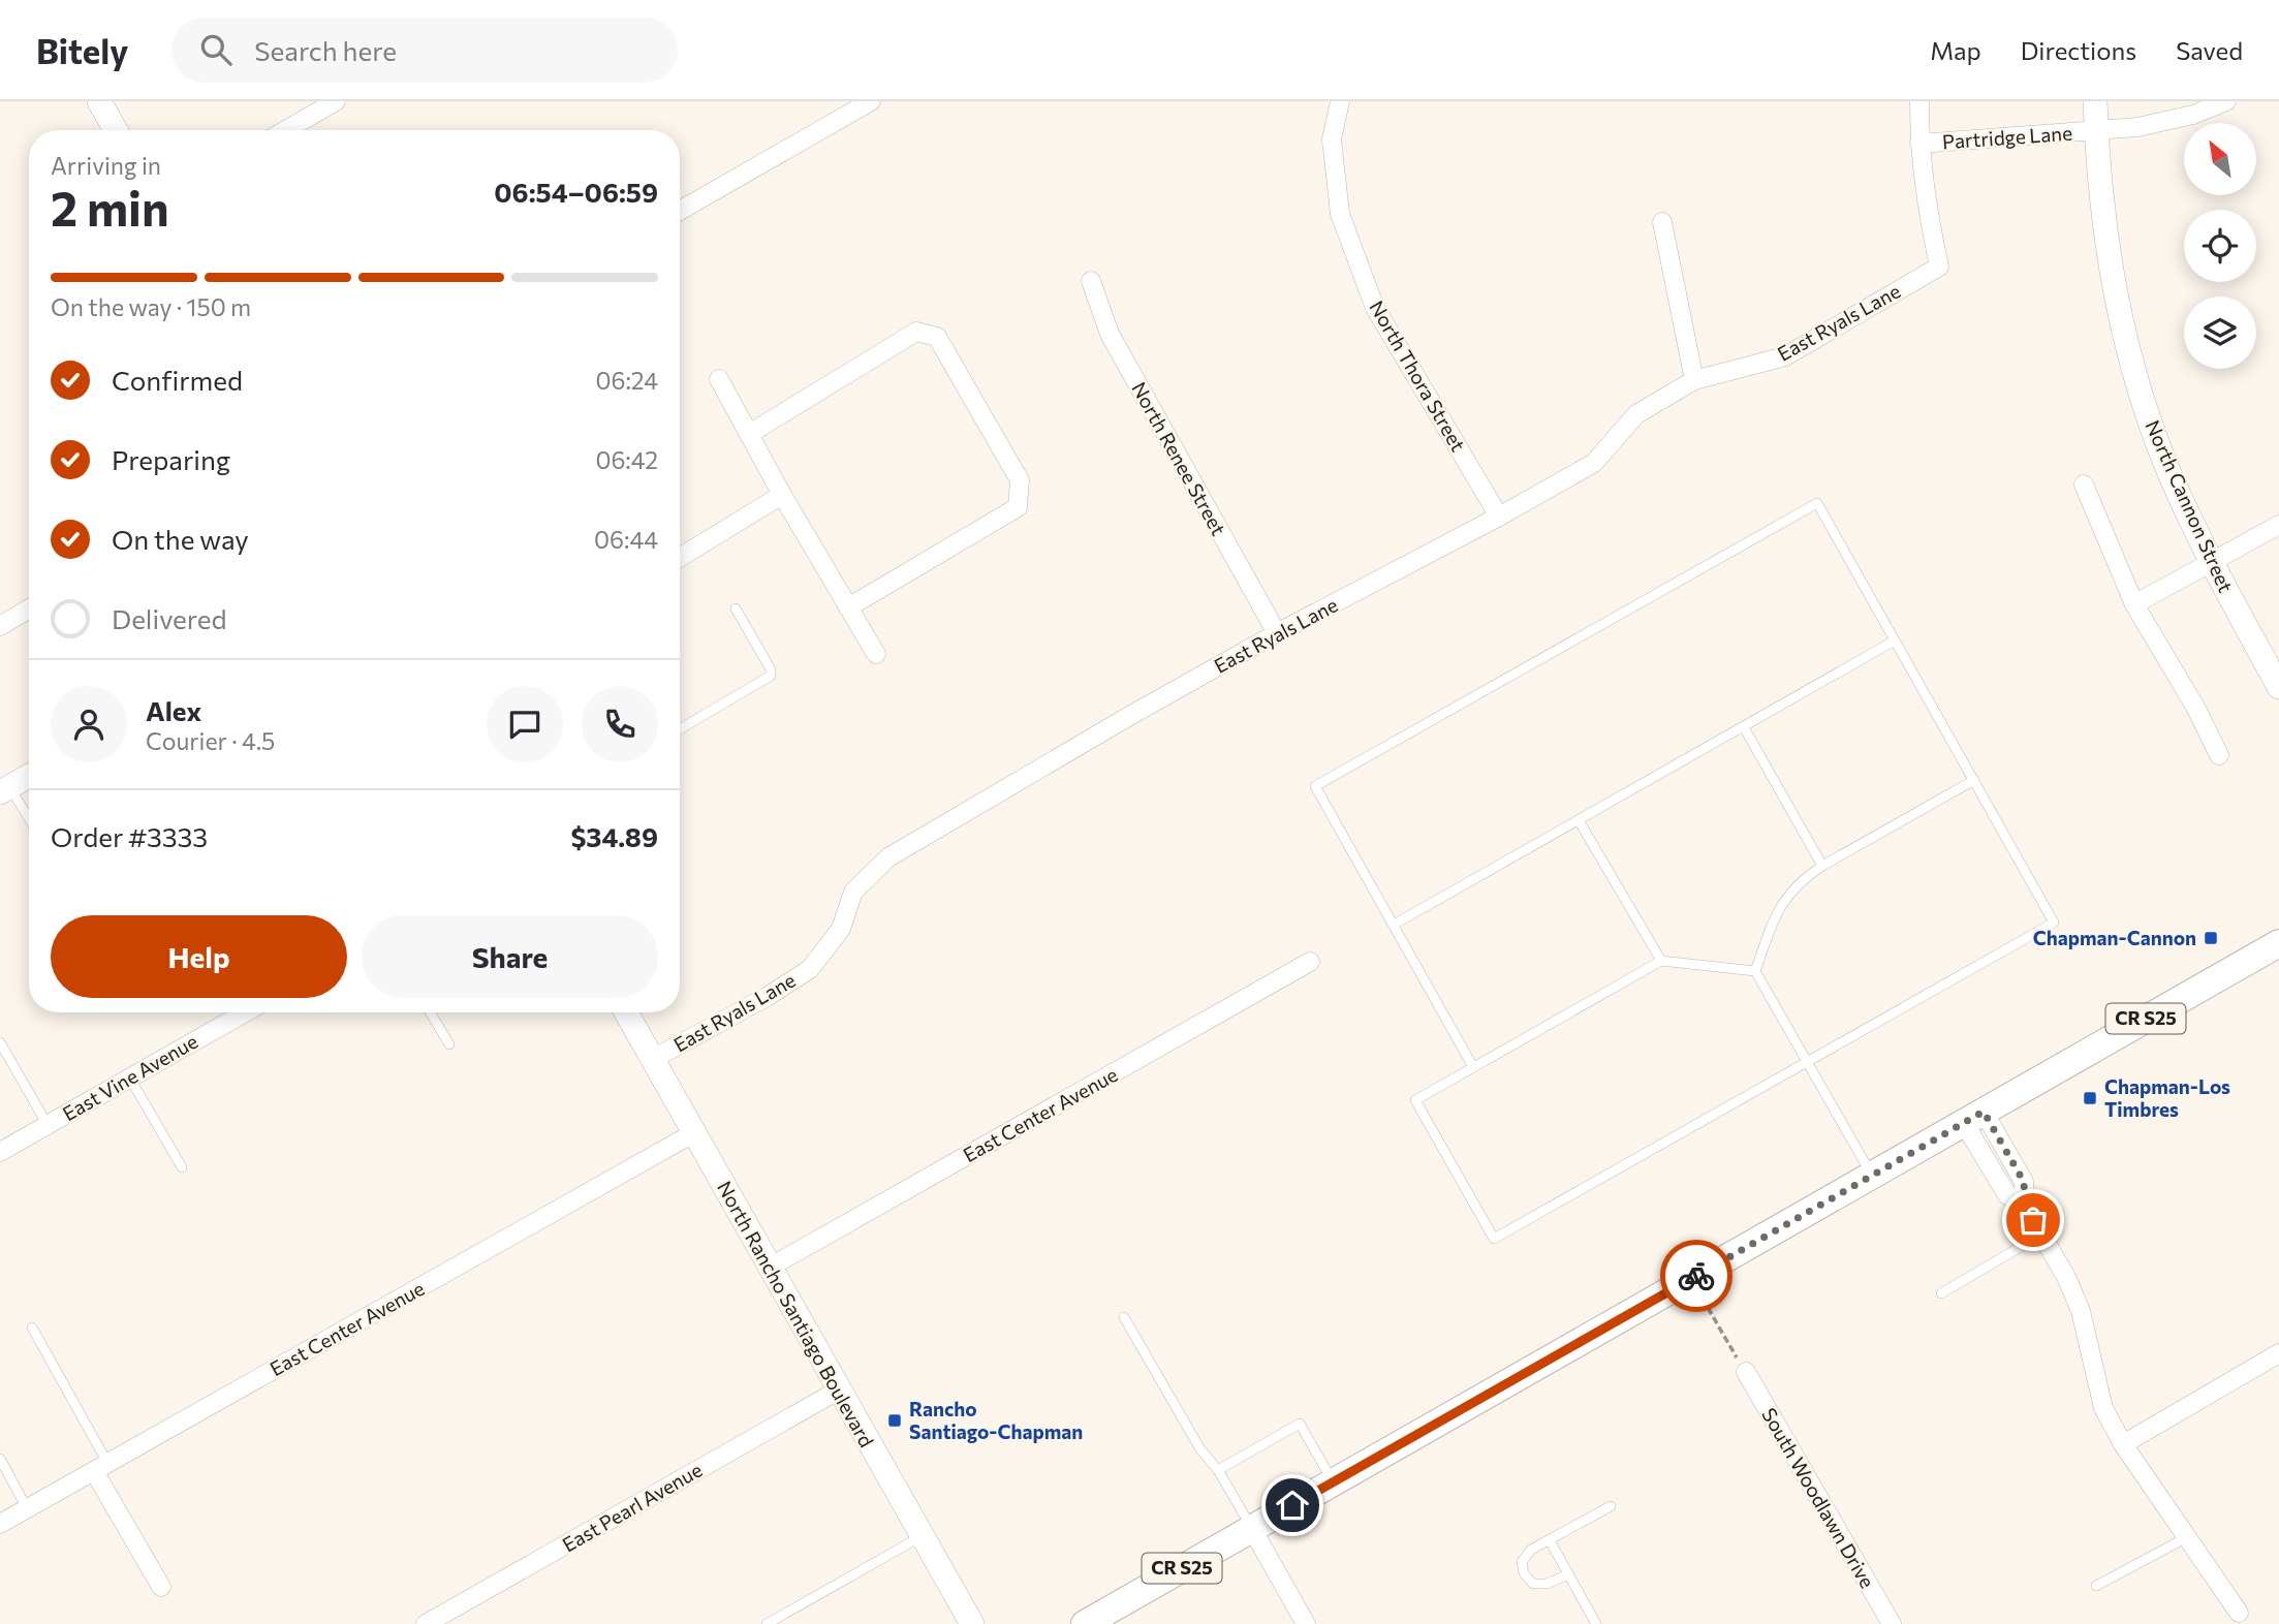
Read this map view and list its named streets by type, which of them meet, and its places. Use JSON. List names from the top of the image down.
{
  "streets": {
    "main road": ["CR S25"],
    "street": [
      "Partridge Lane",
      "East Ryals Lane",
      "North Thora Street",
      "North Renee Street",
      "North Cannon Street",
      "East Vine Avenue",
      "East Center Avenue",
      "North Rancho Santiago Boulevard",
      "South Woodlawn Drive",
      "East Pearl Avenue"
    ]
  },
  "crossings": [
    ["Partridge Lane", "East Ryals Lane"],
    ["Partridge Lane", "North Cannon Street"],
    ["East Ryals Lane", "North Thora Street"],
    ["East Ryals Lane", "North Renee Street"],
    ["East Ryals Lane", "North Rancho Santiago Boulevard"],
    ["East Center Avenue", "North Rancho Santiago Boulevard"],
    ["North Rancho Santiago Boulevard", "East Pearl Avenue"]
  ],
  "places": {
    "transit": ["Chapman-Cannon", "Chapman-Los Timbres", "Rancho Santiago-Chapman"]
  },
  "north": "top left",
  "page": {
    "header": "Bitely",
    "search": "Search here",
    "nav": ["Map", "Directions", "Saved"],
    "heading": ["2 min", "Arriving in", "06:54–06:59"],
    "panel": [
      "Alex",
      "Courier · 4.5",
      "Order #3333",
      "$34.89"
    ],
    "bar": "On the way · 150 m",
    "list": [
      ["Confirmed", "06:24"],
      ["Preparing", "06:42"],
      ["On the way", "06:44"],
      "Delivered"
    ],
    "buttons": ["Help", "Share"]
  }
}
